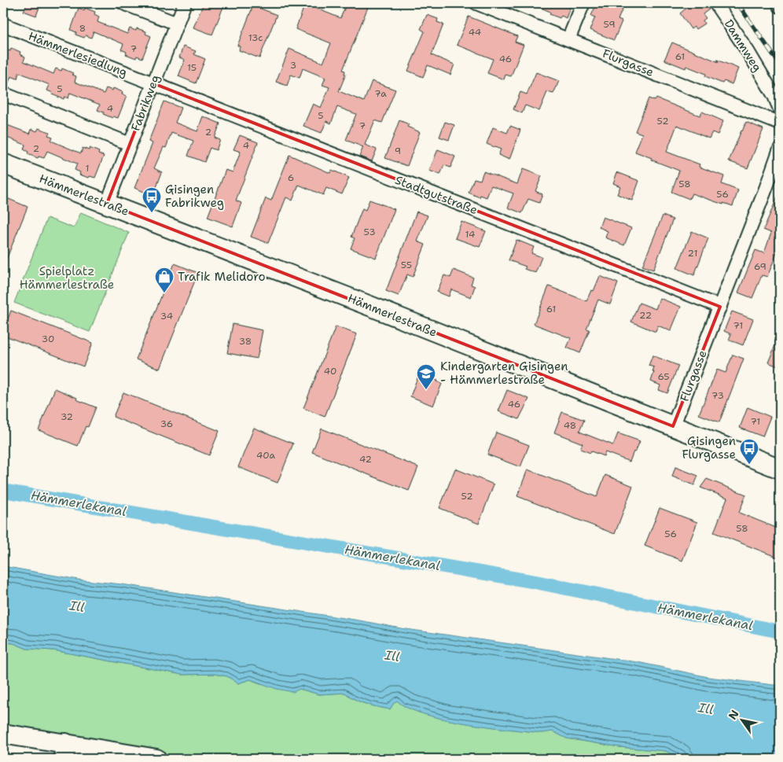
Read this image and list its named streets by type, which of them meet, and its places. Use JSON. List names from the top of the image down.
{
  "streets": {
    "street": [
      "Dammweg",
      "Hämmerlesiedlung",
      "Flurgasse",
      "Fabrikweg",
      "Hämmerlestraße",
      "Stadtgutstraße"
    ]
  },
  "crossings": [
    ["Hämmerlesiedlung", "Fabrikweg"],
    ["Hämmerlesiedlung", "Stadtgutstraße"],
    ["Flurgasse", "Hämmerlestraße"],
    ["Flurgasse", "Stadtgutstraße"],
    ["Fabrikweg", "Hämmerlestraße"],
    ["Fabrikweg", "Stadtgutstraße"]
  ],
  "water": ["Hämmerlekanal", "Ill"],
  "parks": ["Spielplatz Hämmerlestraße"],
  "places": {
    "bus stop": ["Gisingen Fabrikweg", "Gisingen Flurgasse"],
    "shop": ["Trafik Melidoro"],
    "school or university": ["Kindergarten Gisingen - Hämmerlestraße"]
  },
  "house_numbers": [
    "59",
    "8",
    "44",
    "13c",
    "7",
    "61",
    "46",
    "3",
    "15",
    "5",
    "7a",
    "4",
    "5",
    "52",
    "7",
    "2",
    "4",
    "2",
    "9",
    "1",
    "6",
    "58",
    "56",
    "53",
    "14",
    "21",
    "55",
    "69",
    "61",
    "22",
    "34",
    "71",
    "30",
    "38",
    "40",
    "65",
    "73",
    "46",
    "32",
    "71",
    "36",
    "48",
    "40a",
    "42",
    "52",
    "58",
    "56"
  ],
  "north": "top left"
}
